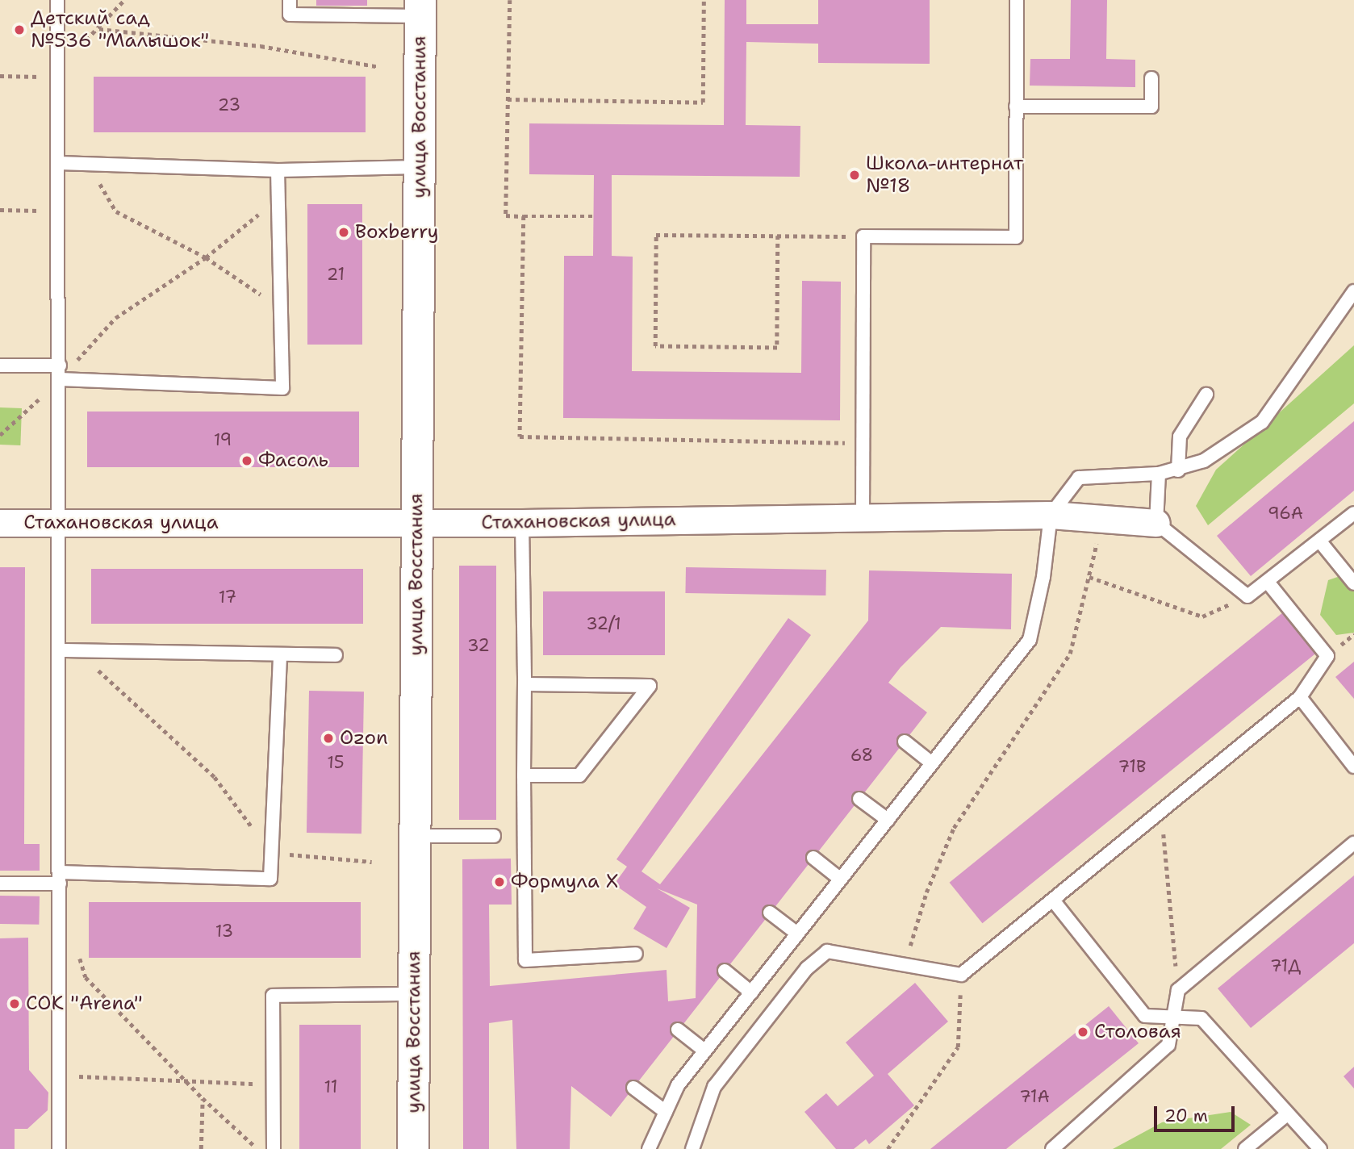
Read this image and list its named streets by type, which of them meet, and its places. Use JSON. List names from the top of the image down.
{
  "streets": {
    "main road": ["улица Восстания"],
    "street": ["Стахановская улица"]
  },
  "crossings": [
    ["улица Восстания", "Стахановская улица"]
  ],
  "places": [
    "Детский сад №536 \"Малышок\"",
    "Школа-интернат №18",
    "Boxberry",
    "Фасоль",
    "Ozon",
    "Формула X",
    "СОК \"Arena\"",
    "Столовая"
  ],
  "house_numbers": [
    "23",
    "21",
    "19",
    "96А",
    "17",
    "32/1",
    "32",
    "68",
    "15",
    "71В",
    "13",
    "71Д",
    "11",
    "71А"
  ],
  "scale_bar": "20 m"
}
